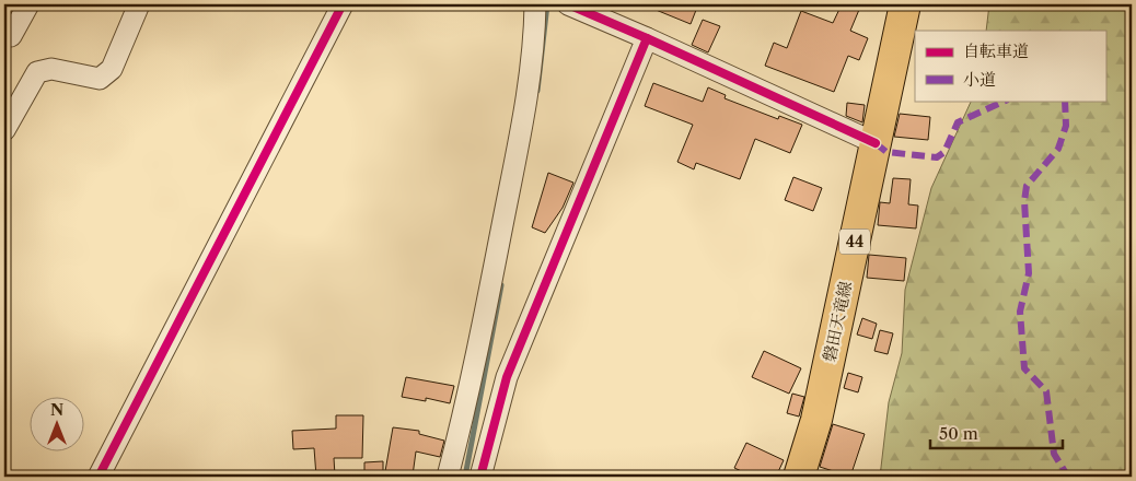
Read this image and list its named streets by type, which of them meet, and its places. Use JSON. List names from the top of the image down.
{
  "streets": {
    "main road": ["44", "磐田天竜線"]
  },
  "legend": ["自転車道", "小道"],
  "scale_bar": "50 m",
  "north": "top"
}
